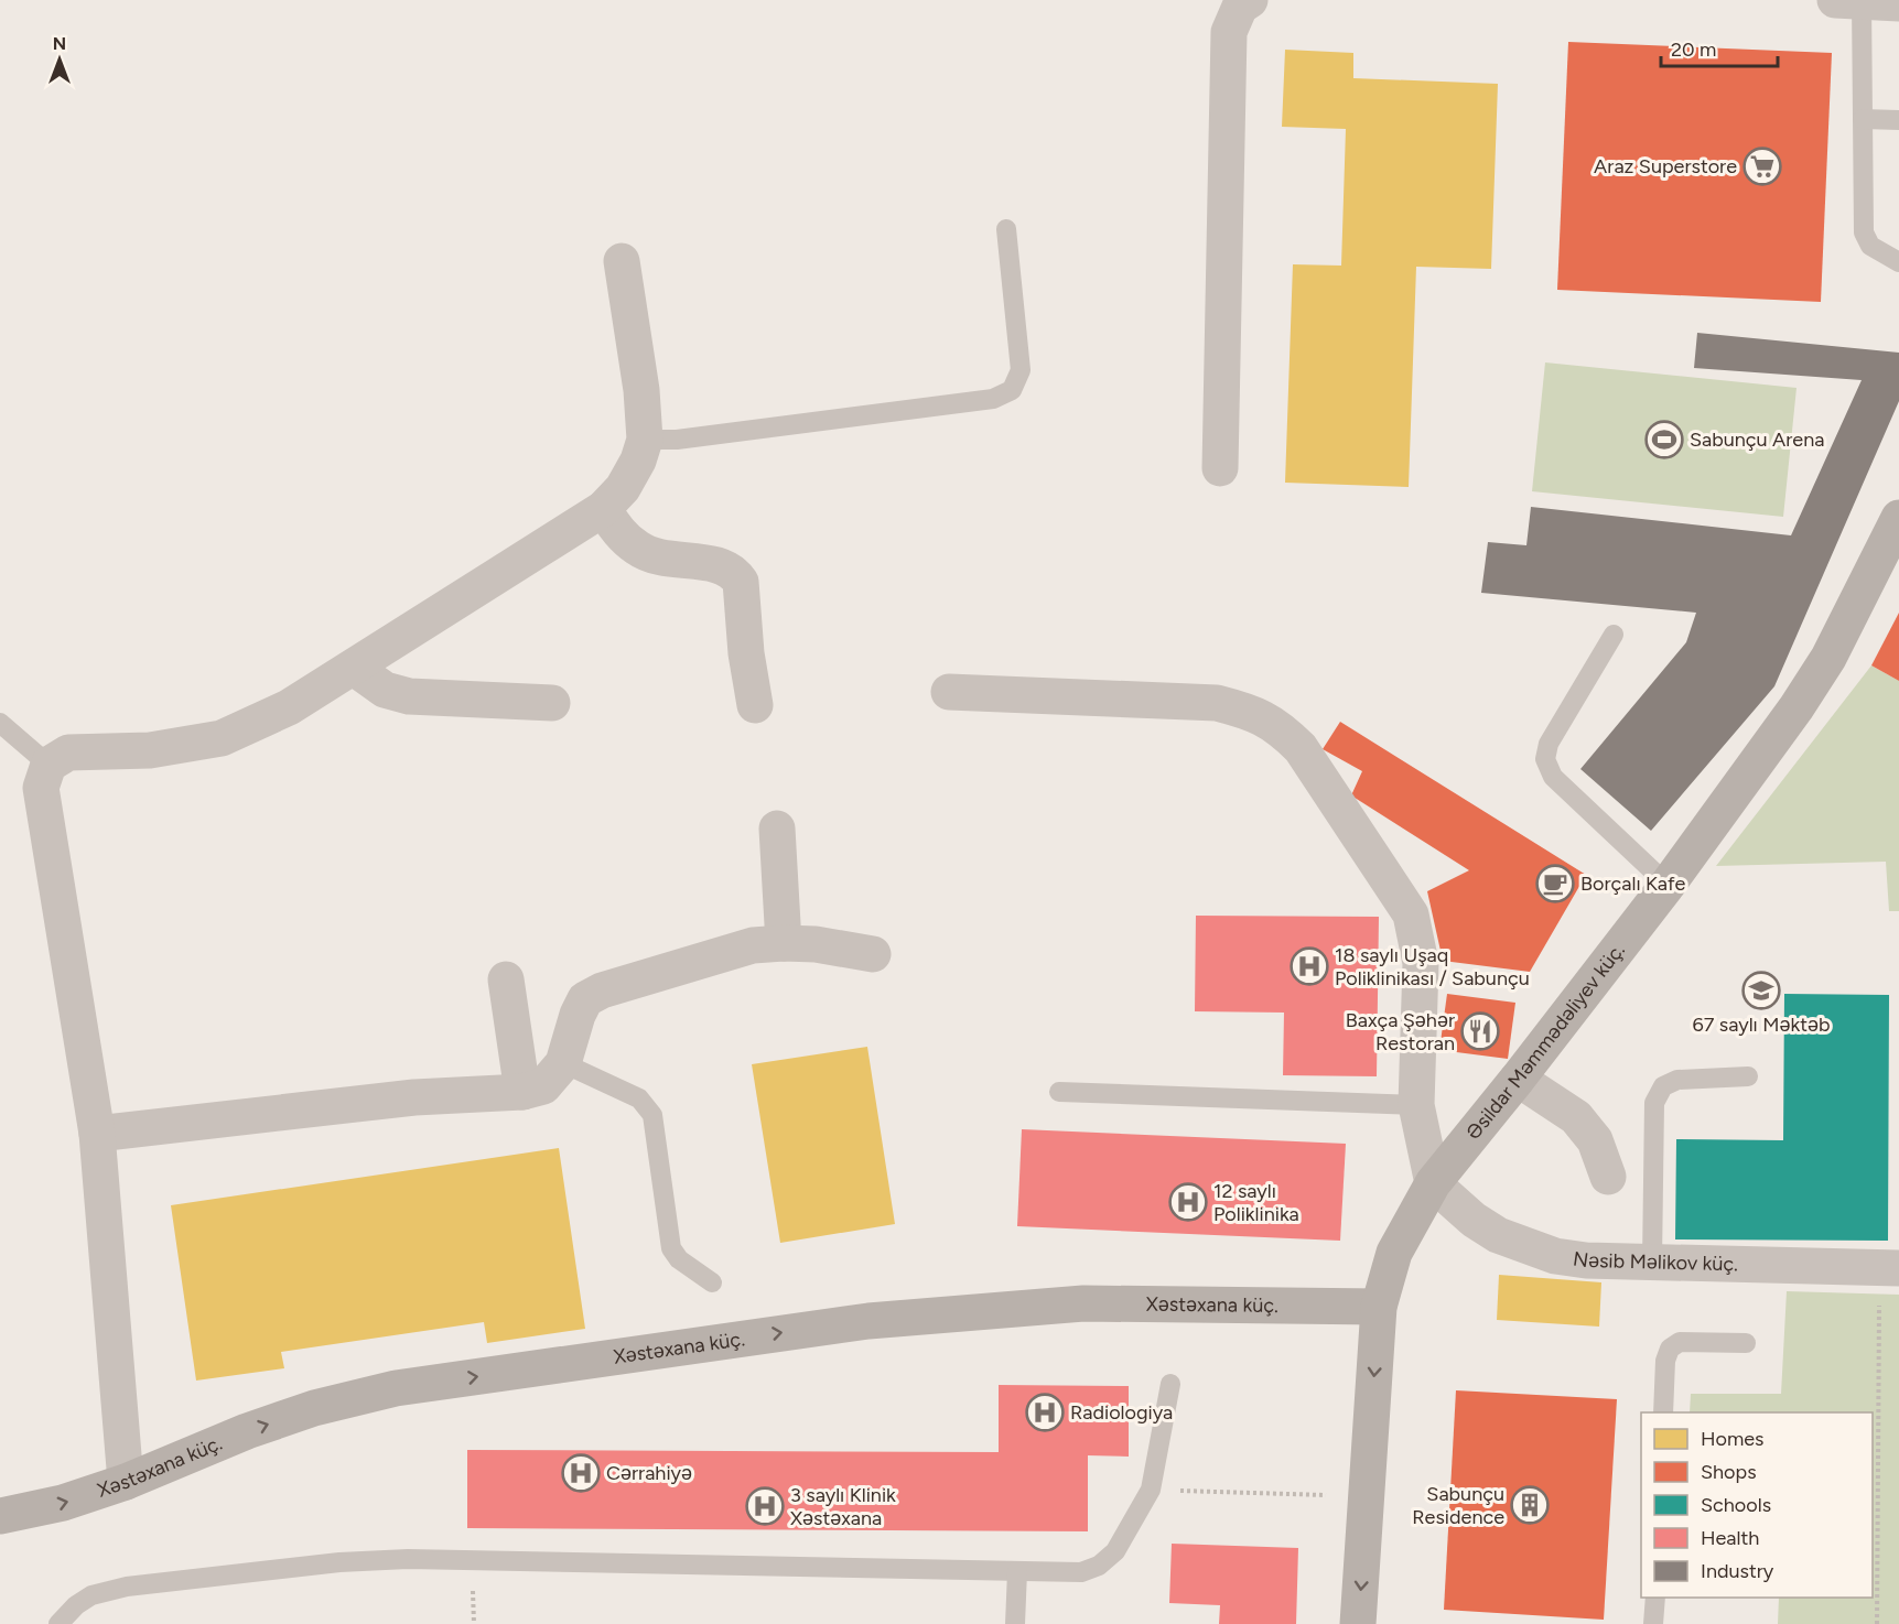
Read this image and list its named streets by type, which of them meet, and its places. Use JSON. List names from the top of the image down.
{
  "streets": {
    "street": ["Əsildar Məmmədəliyev küç.", "Nəsib Məlikov küç.", "Xəstəxana küç."]
  },
  "crossings": [
    ["Əsildar Məmmədəliyev küç.", "Nəsib Məlikov küç."],
    ["Əsildar Məmmədəliyev küç.", "Xəstəxana küç."]
  ],
  "one_way": ["Xəstəxana küç."],
  "places": {
    "supermarket": ["Araz Superstore"],
    "sports": ["Sabunçu Arena"],
    "cafe": ["Borçalı Kafe"],
    "hospital": [
      "18 saylı Uşaq Poliklinikası / Sabunçu",
      "12 saylı Poliklinika",
      "Radiologiya",
      "Cərrahiyə",
      "3 saylı Klinik Xəstəxana"
    ],
    "school or university": ["67 saylı Məktəb"],
    "restaurant": ["Baxça Şəhər Restoran"],
    "building": ["Sabunçu Residence"]
  },
  "legend": [
    "Homes",
    "Shops",
    "Schools",
    "Health",
    "Industry"
  ],
  "scale_bar": "20 m",
  "north": "top"
}
